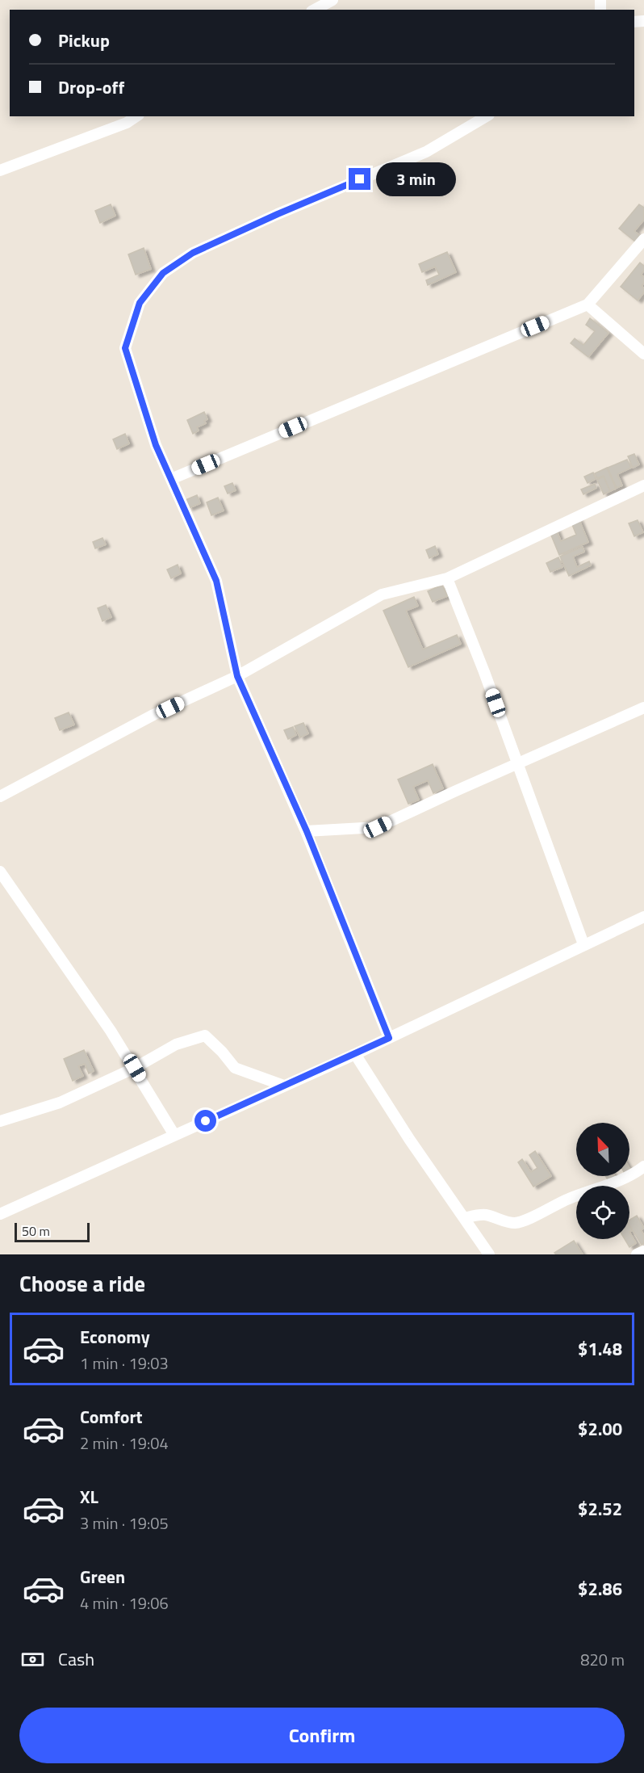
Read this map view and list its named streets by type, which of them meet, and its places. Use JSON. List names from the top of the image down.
{
  "scale_bar": "50 m",
  "north": "top left",
  "page": {
    "banner": ["Pickup", "Drop-off"],
    "bubble": "3 min",
    "scale": "50 m",
    "heading": "Choose a ride",
    "list": [
      {
        "name": "Economy",
        "note": "1 min · 19:03",
        "value": "$1.48"
      },
      {
        "name": "Comfort",
        "note": "2 min · 19:04",
        "value": "$2.00"
      },
      {
        "name": "XL",
        "note": "3 min · 19:05",
        "value": "$2.52"
      },
      {
        "name": "Green",
        "note": "4 min · 19:06",
        "value": "$2.86"
      }
    ],
    "pay": ["Cash", "820 m"],
    "buttons": "Confirm"
  }
}
